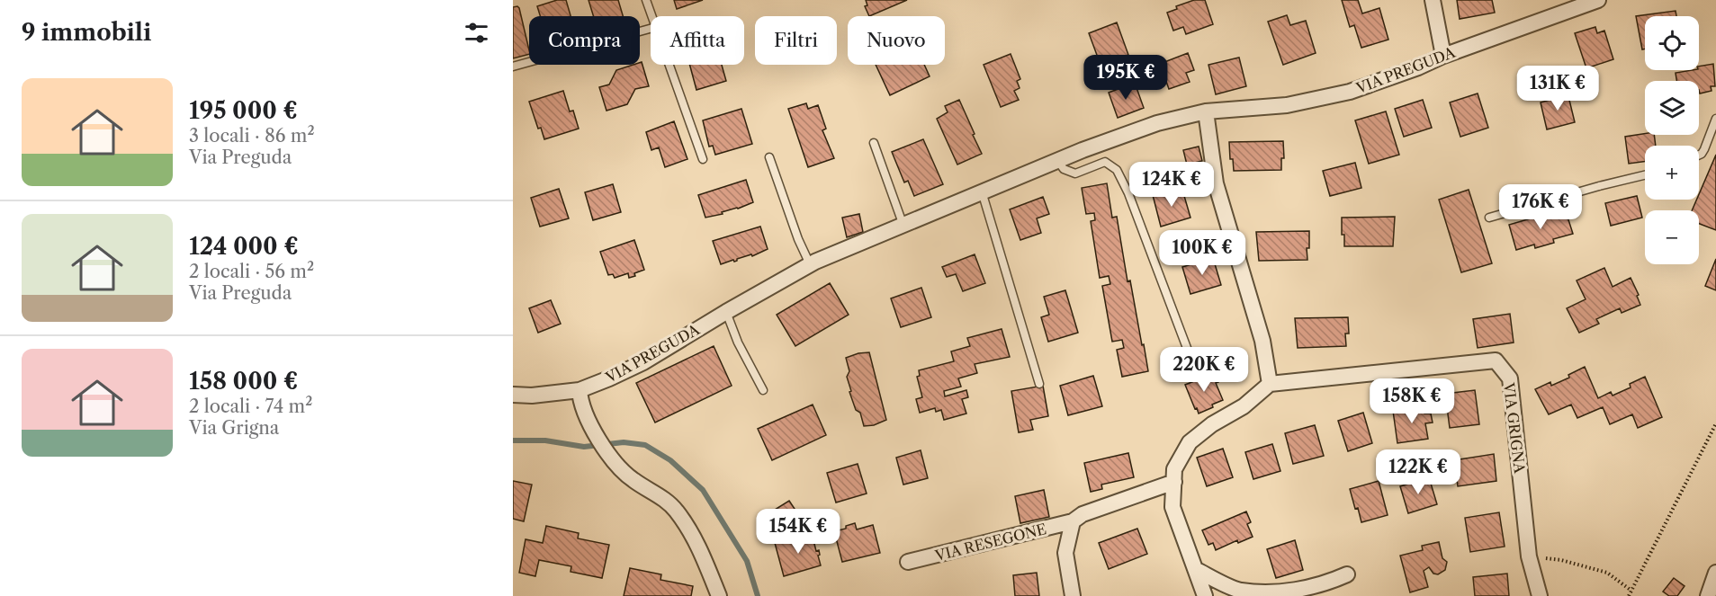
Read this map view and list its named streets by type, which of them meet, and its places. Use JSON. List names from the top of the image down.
{
  "streets": {
    "street": ["VIA PREGUDA", "VIA GRIGNA", "VIA RESEGONE"]
  },
  "page": {
    "heading": "9 immobili",
    "map_buttons": ["+", "−"],
    "chip": [
      "Compra",
      "Affitta",
      "Filtri",
      "Nuovo"
    ],
    "price": [
      "195K €",
      "131K €",
      "124K €",
      "176K €",
      "100K €",
      "220K €",
      "158K €",
      "122K €",
      "154K €"
    ],
    "list": [
      {
        "name": "195 000 €",
        "note": "3 locali · 86 m² · Via Preguda"
      },
      {
        "name": "124 000 €",
        "note": "2 locali · 56 m² · Via Preguda"
      },
      {
        "name": "158 000 €",
        "note": "2 locali · 74 m² · Via Grigna"
      }
    ]
  }
}
